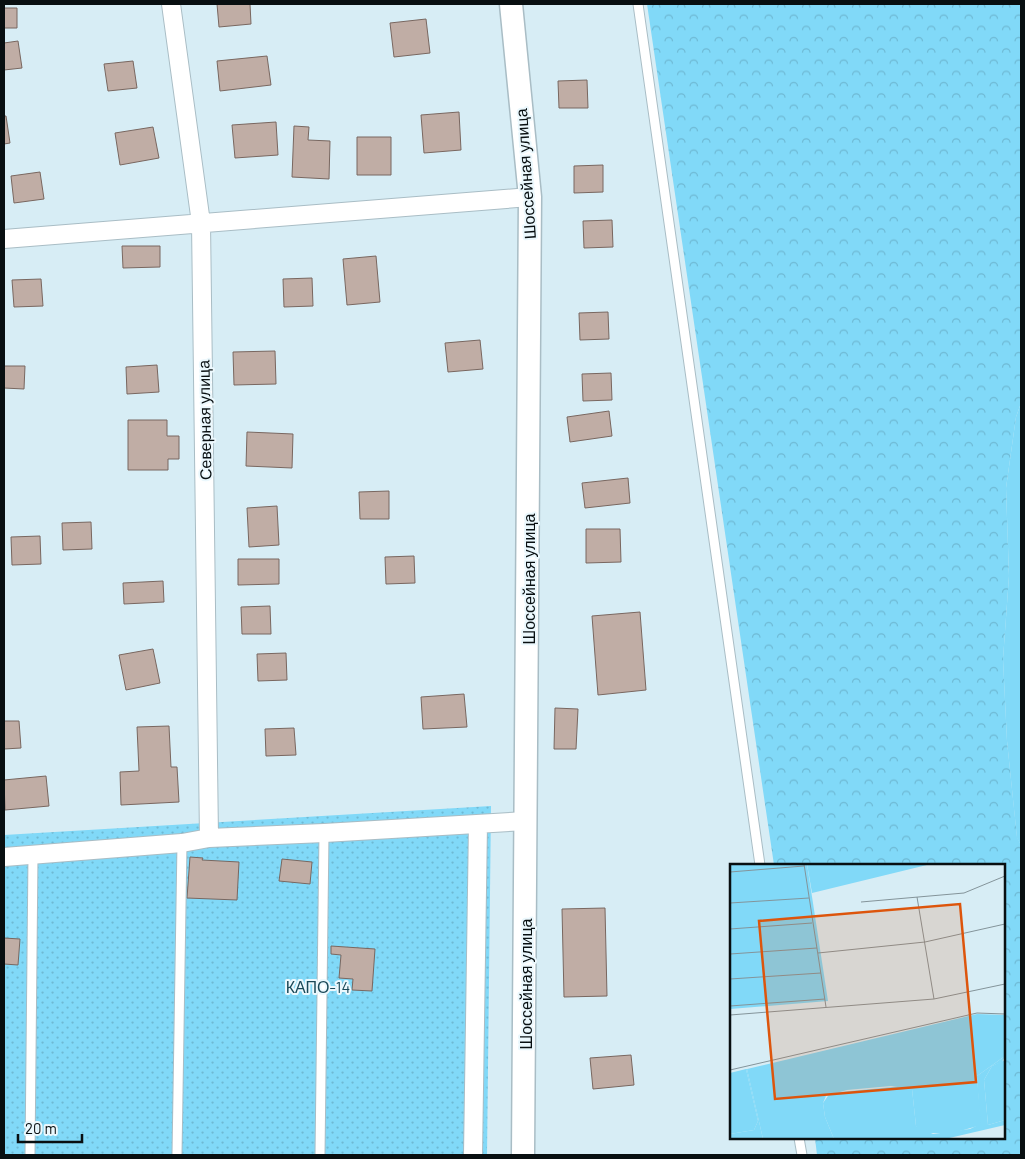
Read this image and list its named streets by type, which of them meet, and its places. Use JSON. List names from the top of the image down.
{
  "streets": {
    "street": ["Шоссейная улица", "Северная улица"]
  },
  "parks": ["КАПО-14"],
  "scale_bar": "20 m"
}
